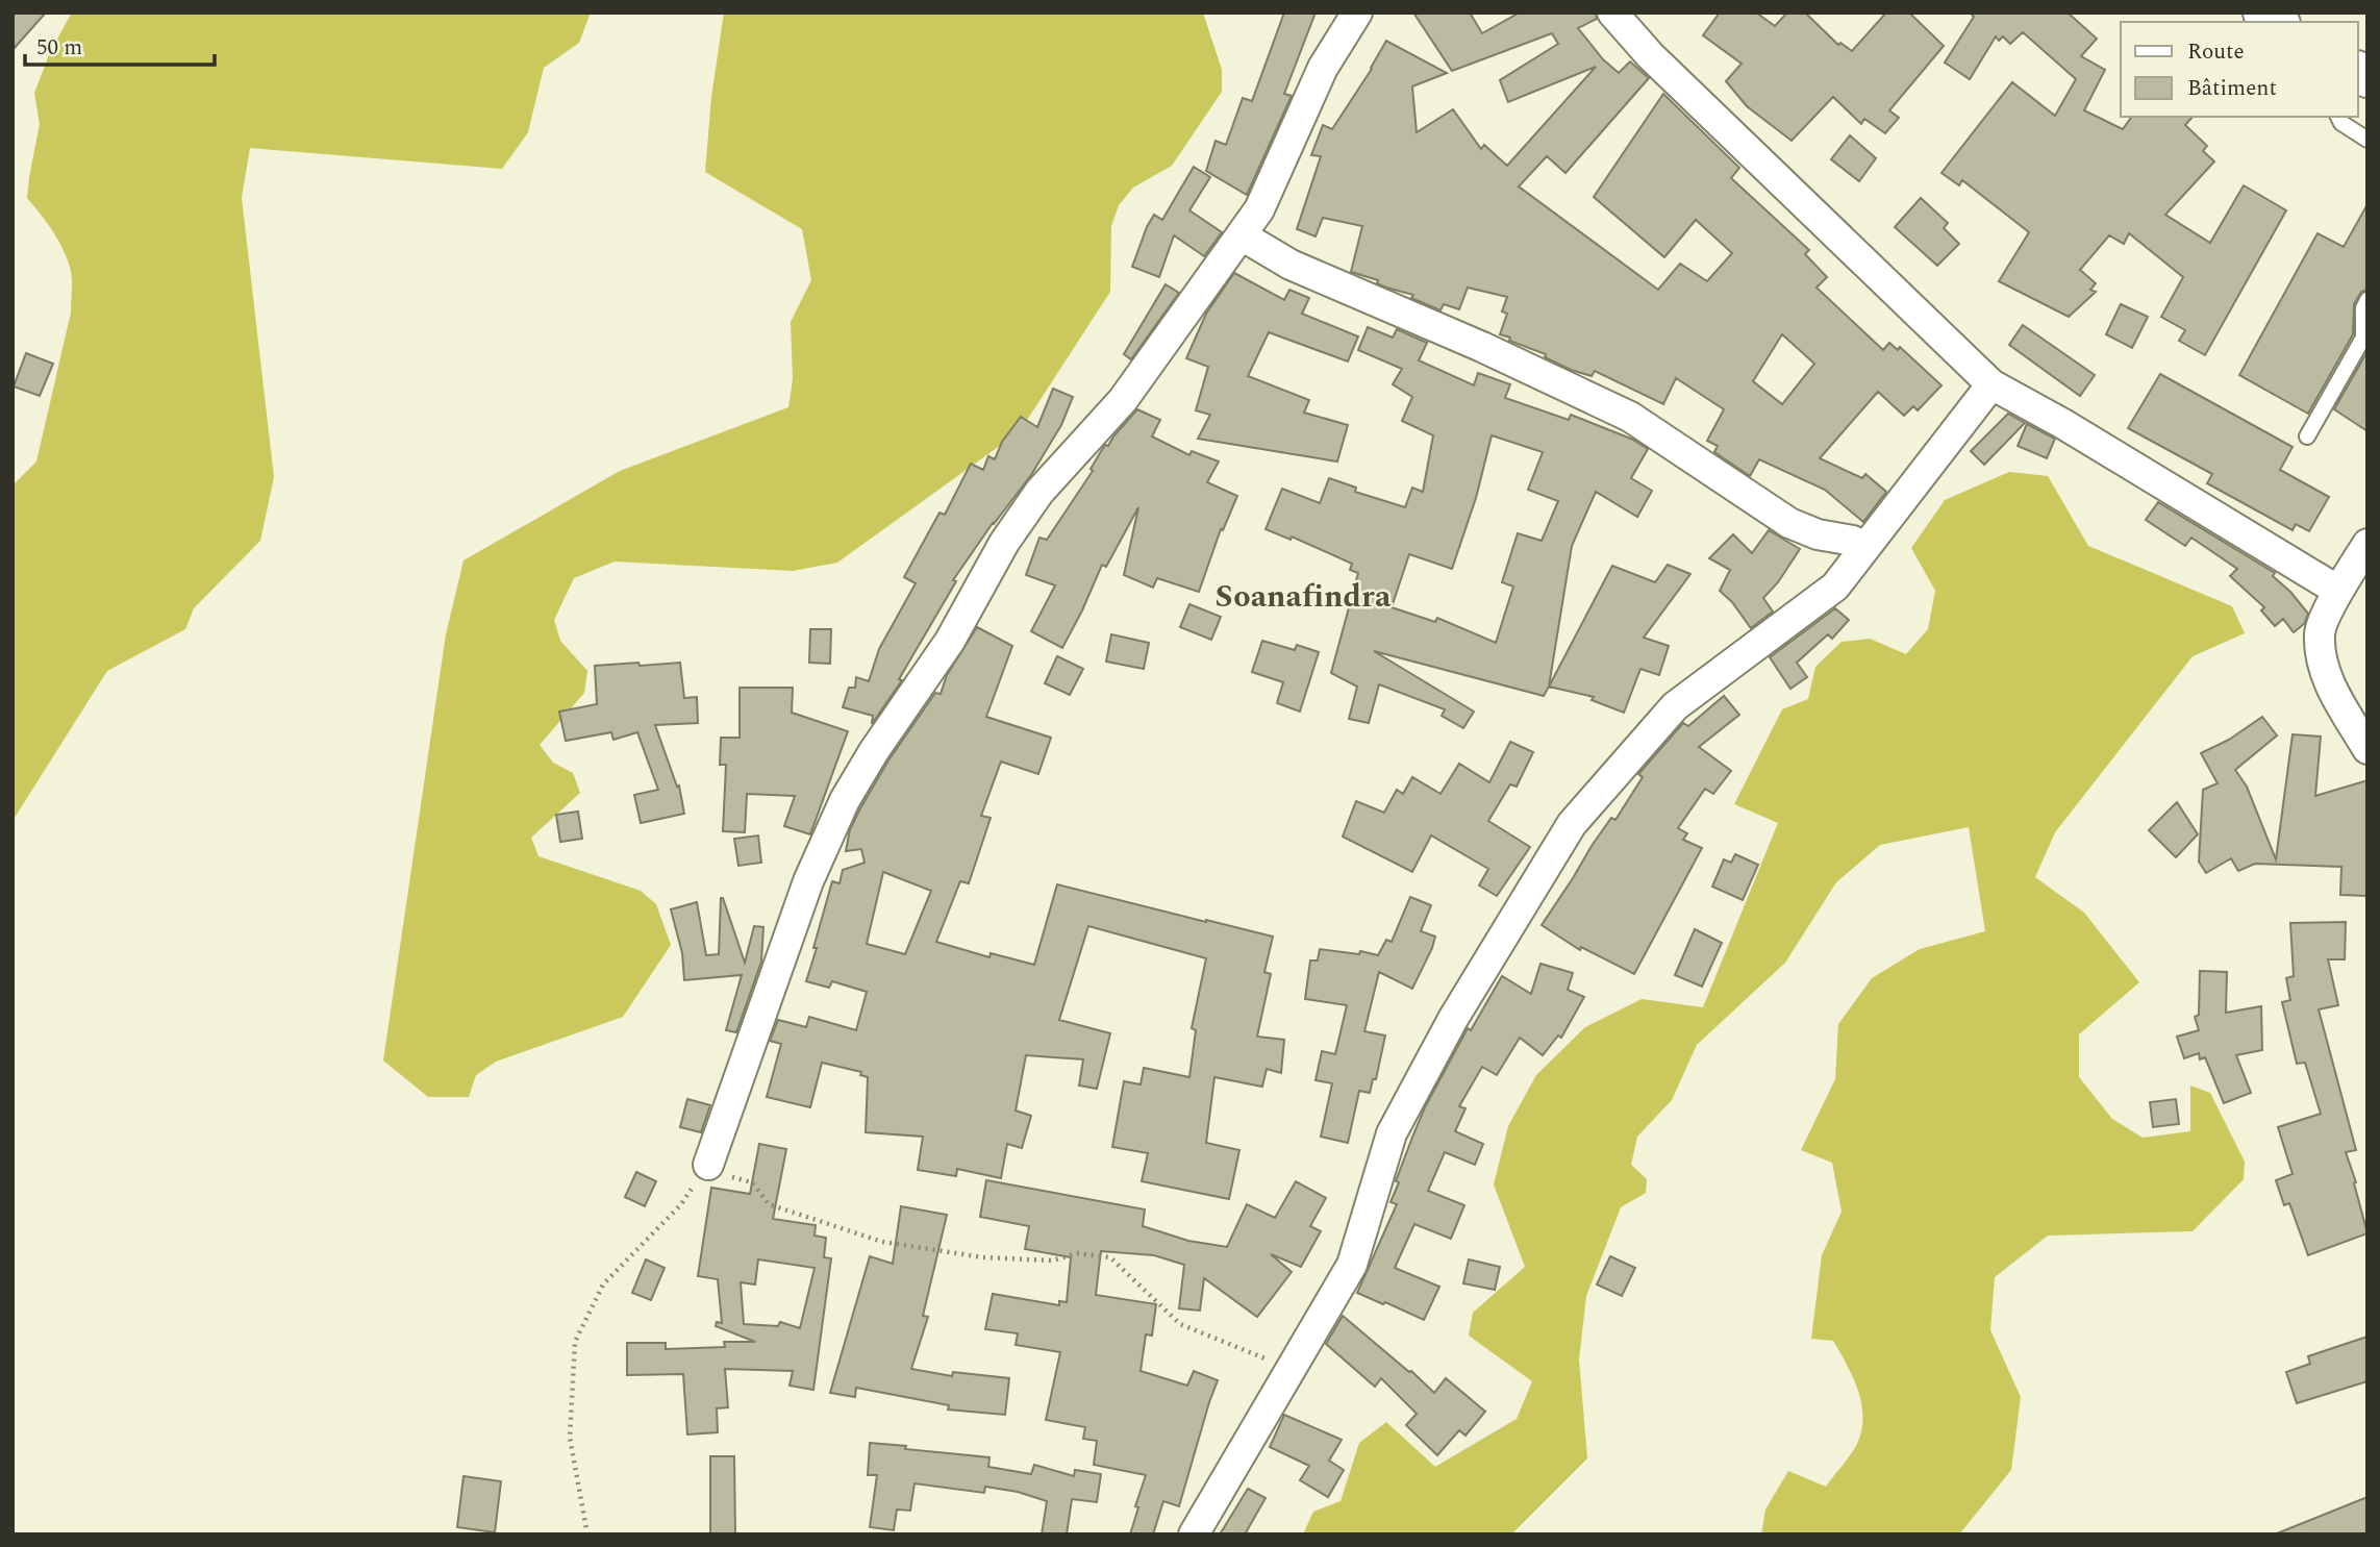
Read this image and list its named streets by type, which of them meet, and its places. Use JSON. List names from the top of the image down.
{
  "districts": ["Soanafindra"],
  "legend": ["Route", "Bâtiment"],
  "scale_bar": "50 m"
}
